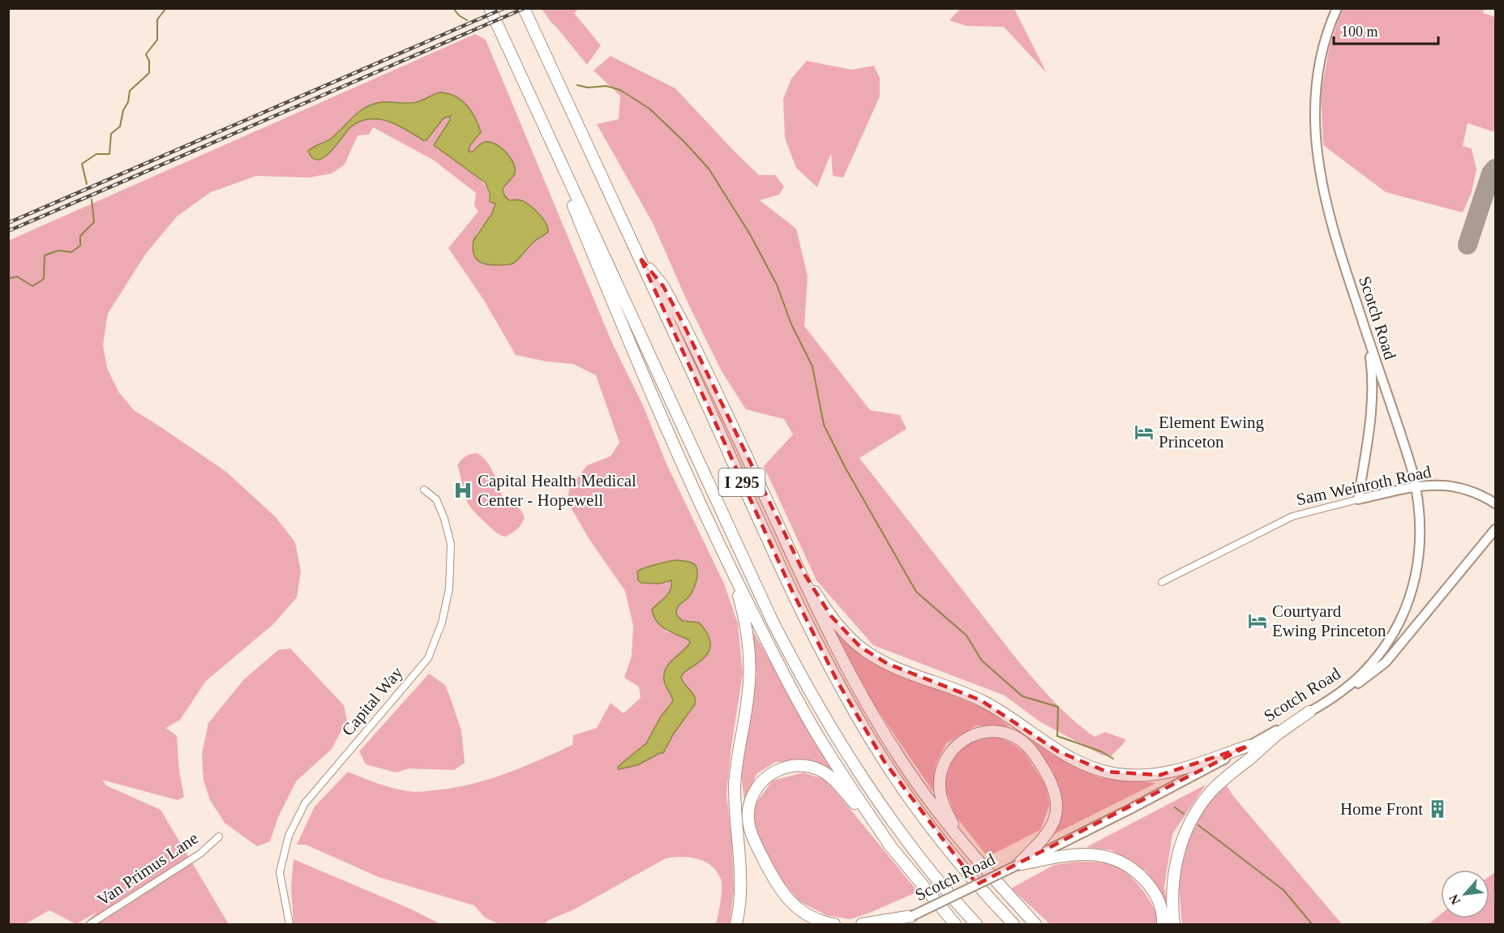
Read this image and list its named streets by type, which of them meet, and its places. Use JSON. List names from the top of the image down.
{
  "streets": {
    "highway": ["I 295"],
    "main road": ["Scotch Road", "Sam Weinroth Road"],
    "street": ["Capital Way", "Van Primus Lane"]
  },
  "crossings": [
    ["Scotch Road", "Sam Weinroth Road"]
  ],
  "places": {
    "hotel": ["Element Ewing Princeton", "Courtyard Ewing Princeton"],
    "hospital": ["Capital Health Medical Center - Hopewell"],
    "building": ["Home Front"]
  },
  "scale_bar": "100 m",
  "north": "bottom left"
}
